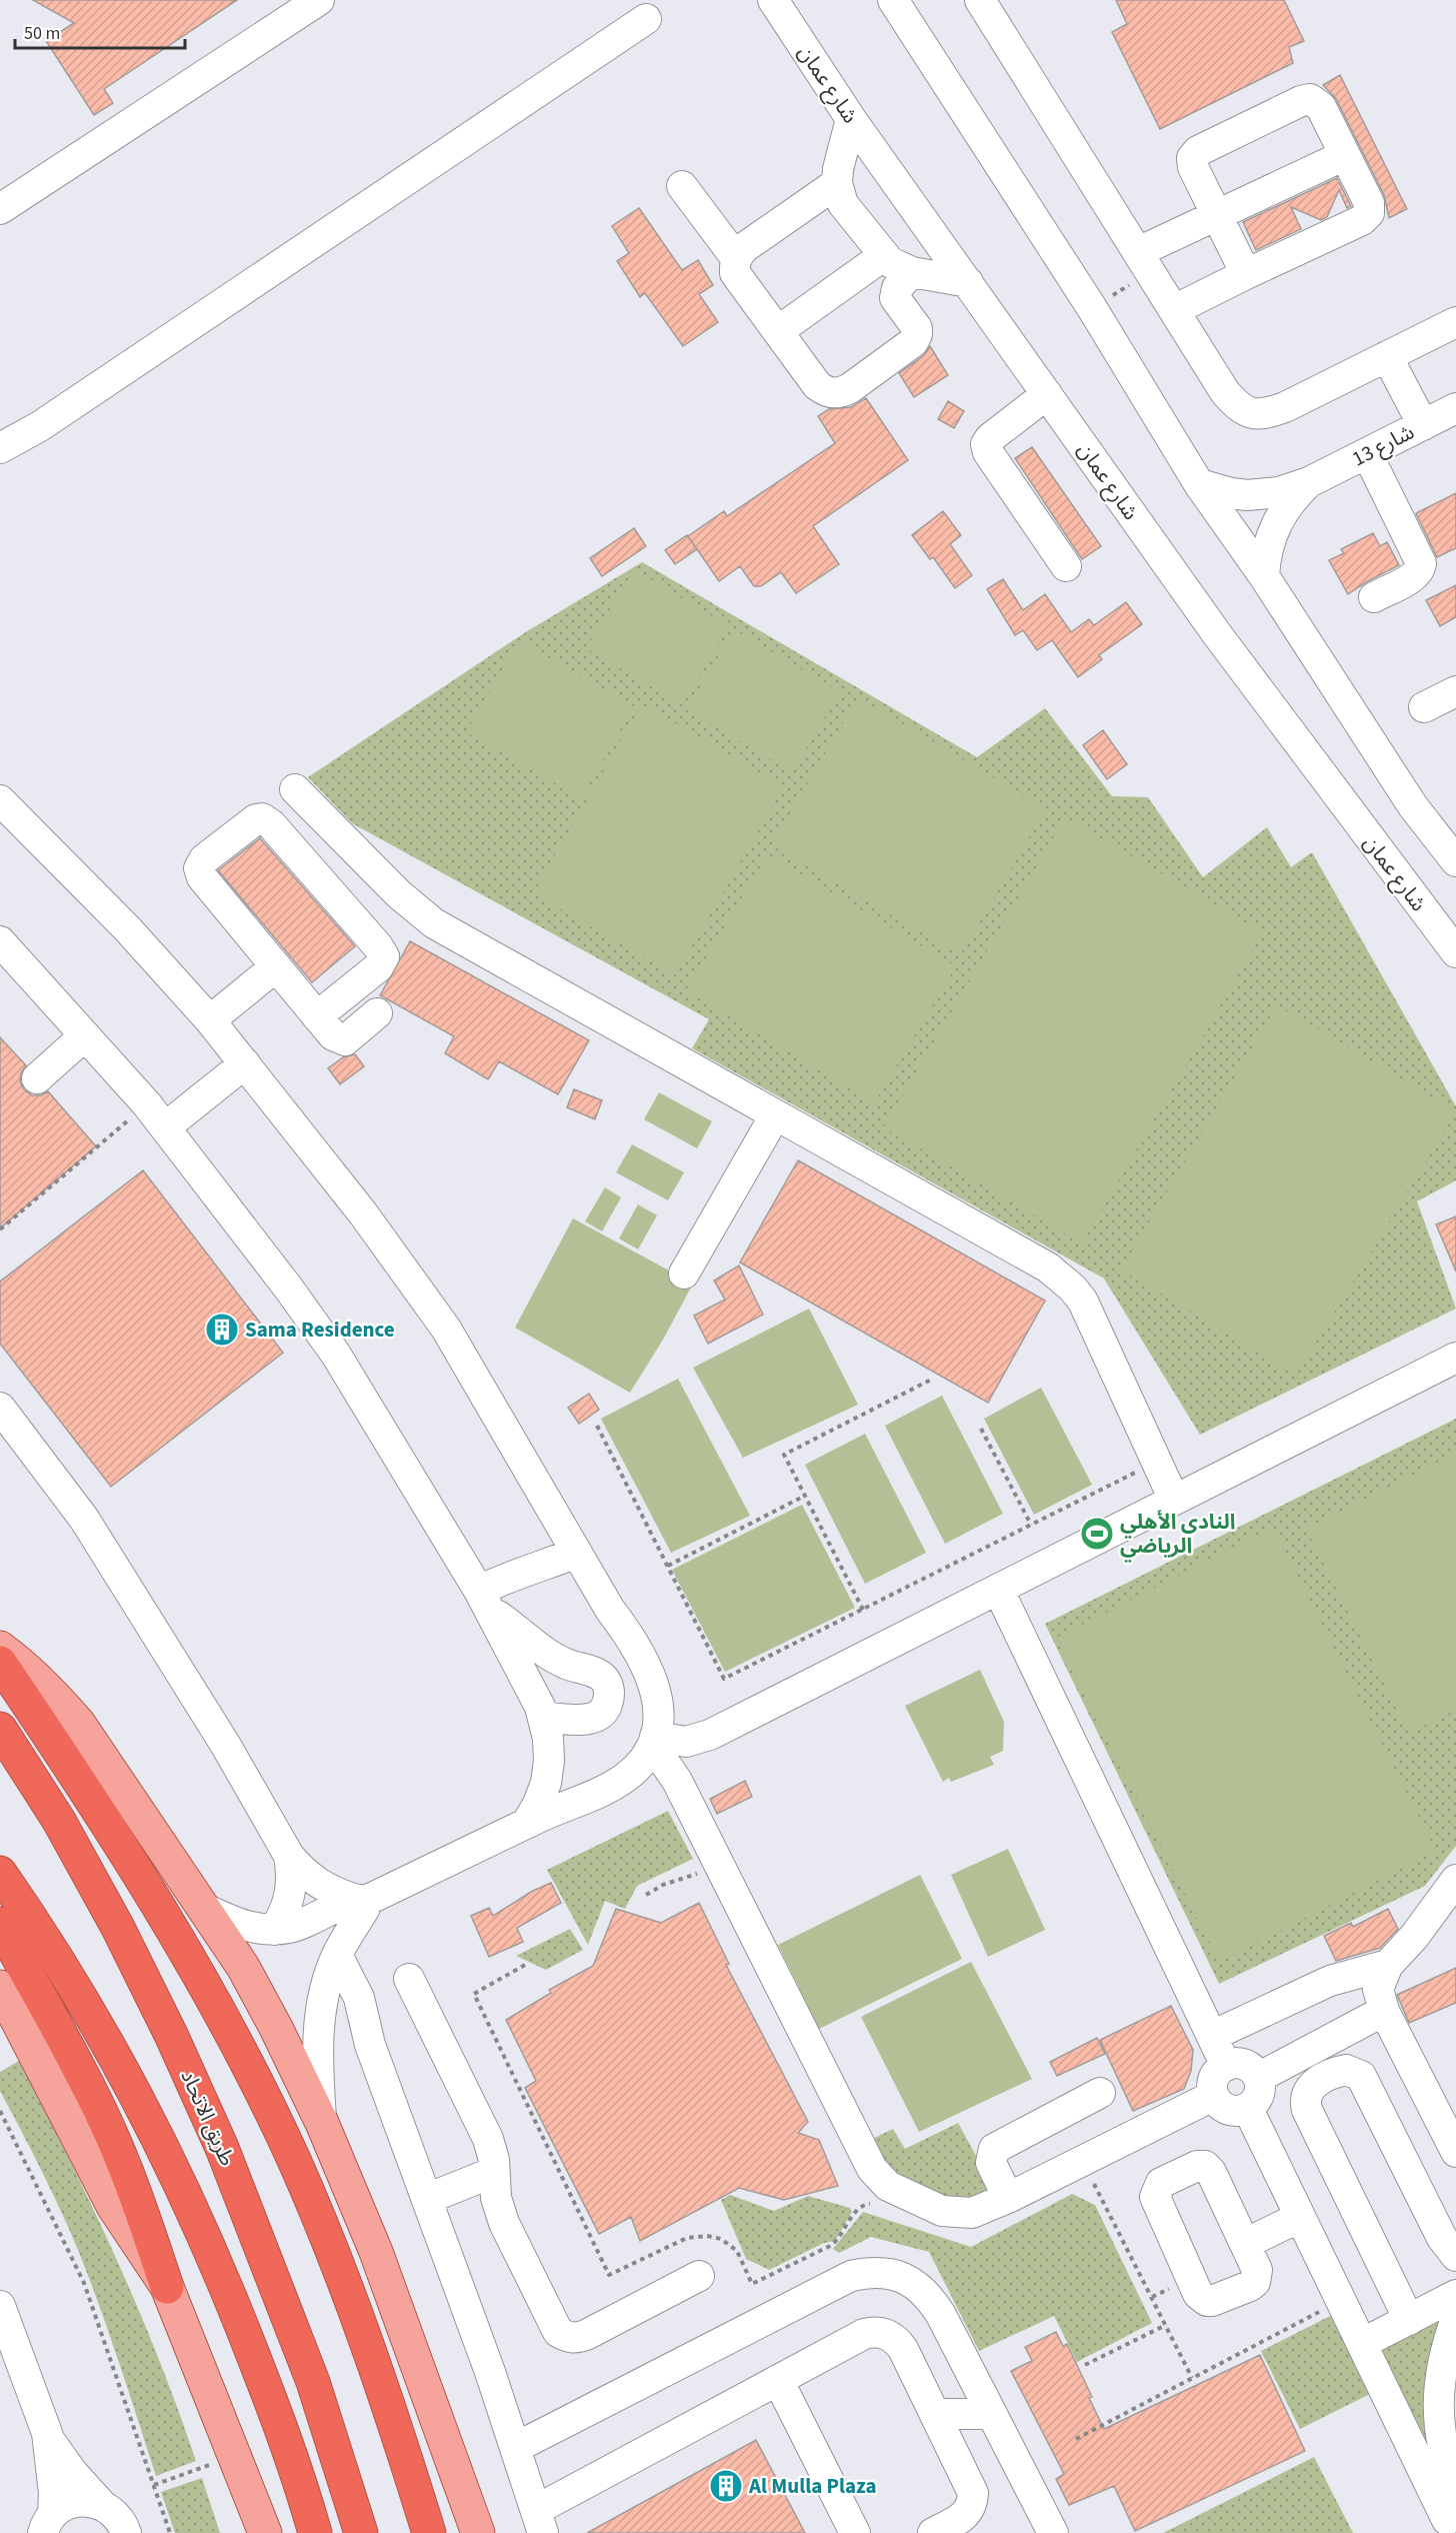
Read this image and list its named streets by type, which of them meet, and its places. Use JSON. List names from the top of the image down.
{
  "streets": {
    "highway": ["طريق الاتحاد"],
    "street": ["شارع عمان", "شارع 13"]
  },
  "places": {
    "building": ["Sama Residence", "Al Mulla Plaza"],
    "sports": ["النادي الأهلي الرياضي"]
  },
  "scale_bar": "50 m"
}
